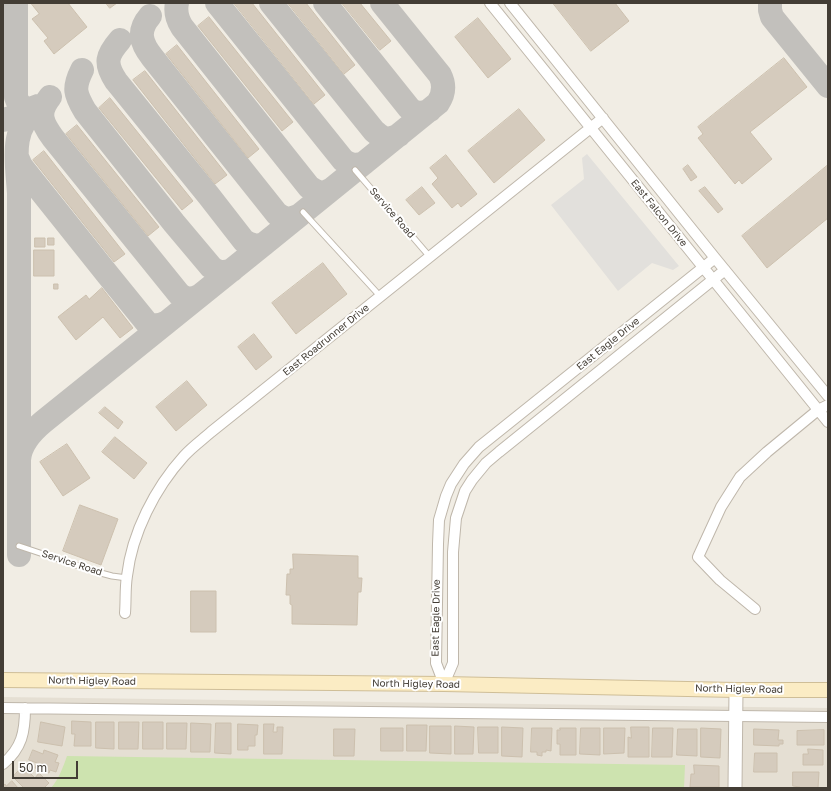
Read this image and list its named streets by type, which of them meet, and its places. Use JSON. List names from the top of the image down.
{
  "streets": {
    "main road": ["North Higley Road"],
    "street": ["East Falcon Drive", "East Roadrunner Drive", "East Eagle Drive"],
    "lane": ["Service Road"]
  },
  "crossings": [
    ["Service Road", "East Roadrunner Drive"],
    ["East Falcon Drive", "East Roadrunner Drive"],
    ["East Falcon Drive", "East Eagle Drive"],
    ["East Eagle Drive", "North Higley Road"]
  ],
  "scale_bar": "50 m"
}
